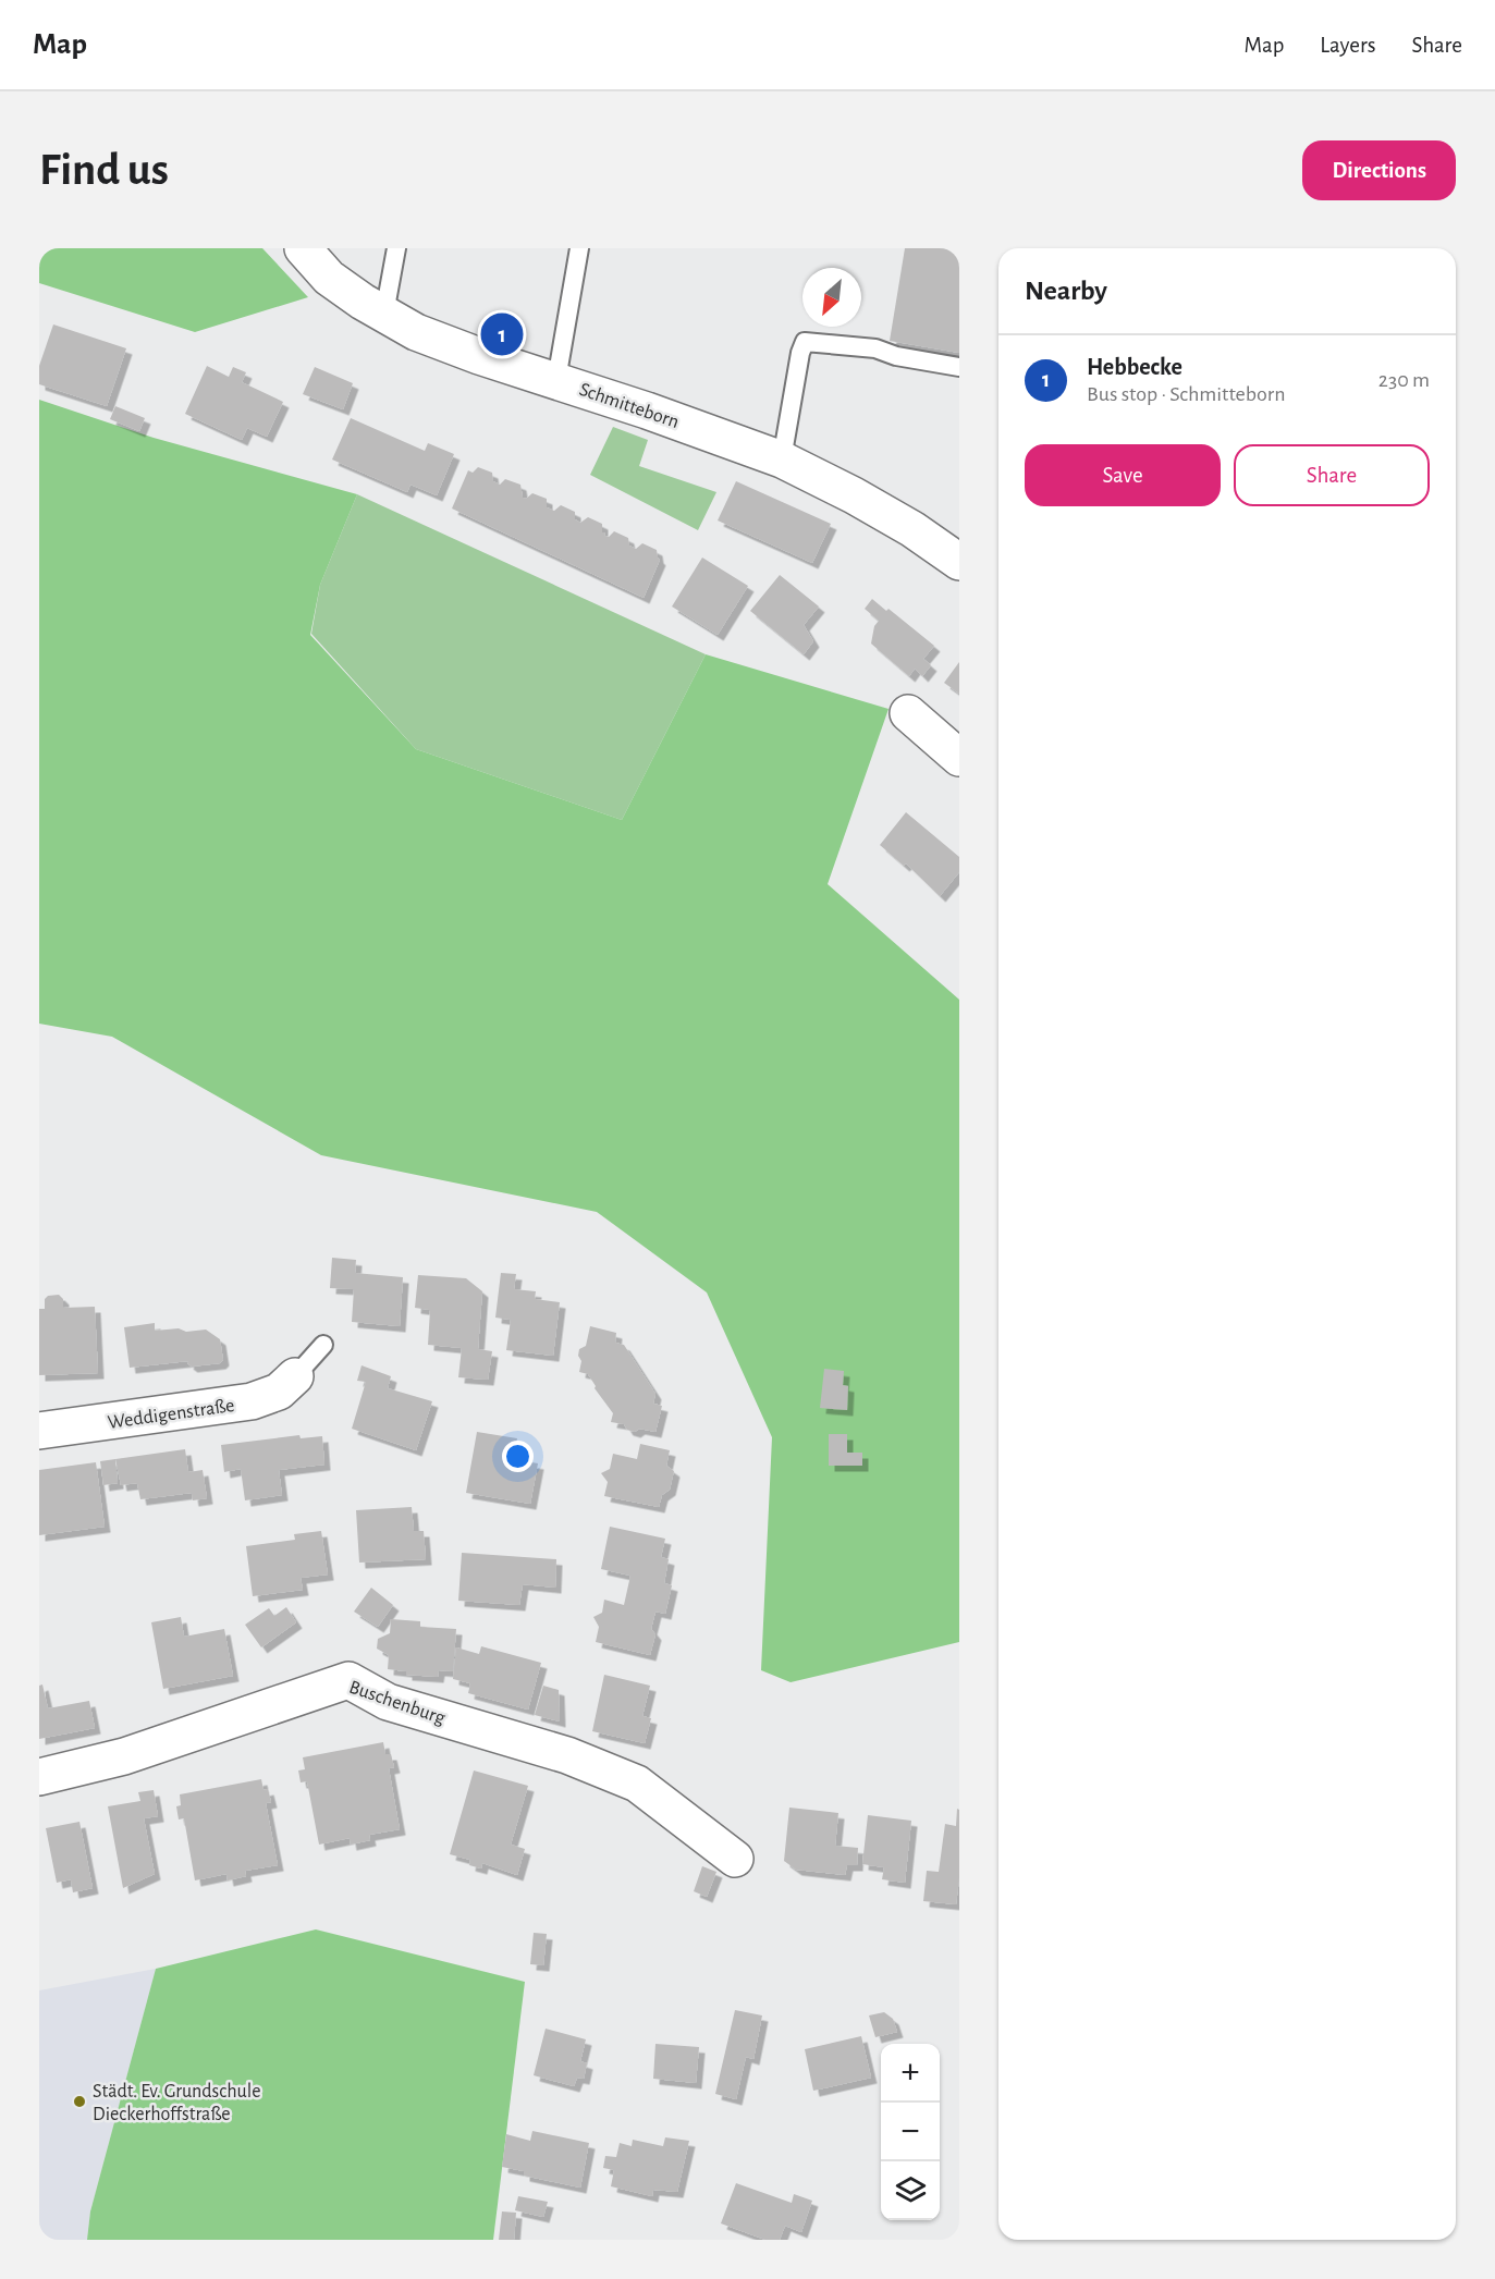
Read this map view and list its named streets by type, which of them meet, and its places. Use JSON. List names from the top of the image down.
{
  "streets": {
    "street": ["Schmitteborn", "Weddigenstraße", "Buschenburg"]
  },
  "places": ["Städt. Ev. Grundschule Dieckerhoffstraße"],
  "north": "bottom left",
  "page": {
    "header": "Map",
    "nav": ["Map", "Layers", "Share"],
    "buttons": [
      "Directions",
      ["Save", "Share"]
    ],
    "title": "Find us",
    "heading": "Nearby",
    "pins": "1",
    "list": [
      {
        "mark": "1",
        "name": "Hebbecke",
        "note": "Bus stop · Schmitteborn",
        "value": "230 m"
      }
    ],
    "map_buttons": ["+", "−"]
  }
}
